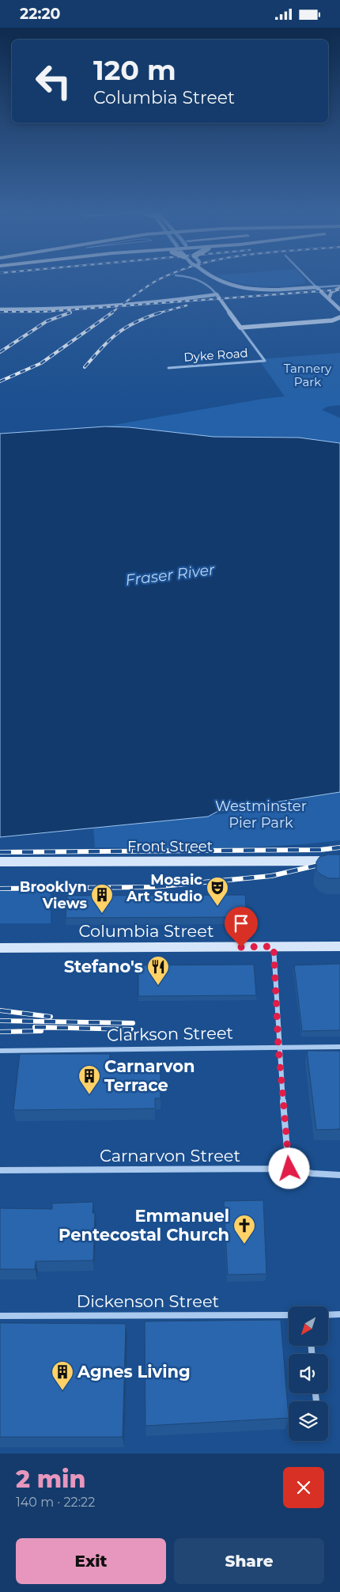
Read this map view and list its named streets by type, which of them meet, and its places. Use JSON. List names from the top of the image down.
{
  "streets": {
    "street": [
      "Dyke Road",
      "Front Street",
      "Columbia Street",
      "Clarkson Street",
      "Carnarvon Street",
      "Dickenson Street"
    ]
  },
  "water": ["Fraser River"],
  "parks": ["Tannery Park", "Westminster Pier Park"],
  "places": {
    "theatre": ["Mosaic Art Studio"],
    "building": ["Brooklyn Views", "Carnarvon Terrace", "Agnes Living"],
    "restaurant": ["Stefano's"],
    "church": ["Emmanuel Pentecostal Church"]
  },
  "north": "bottom left",
  "page": {
    "status": "22:20",
    "turn": ["120 m", "Columbia Street"],
    "heading": ["2 min", "140 m · 22:22"],
    "buttons": ["Exit", "Share"]
  }
}
